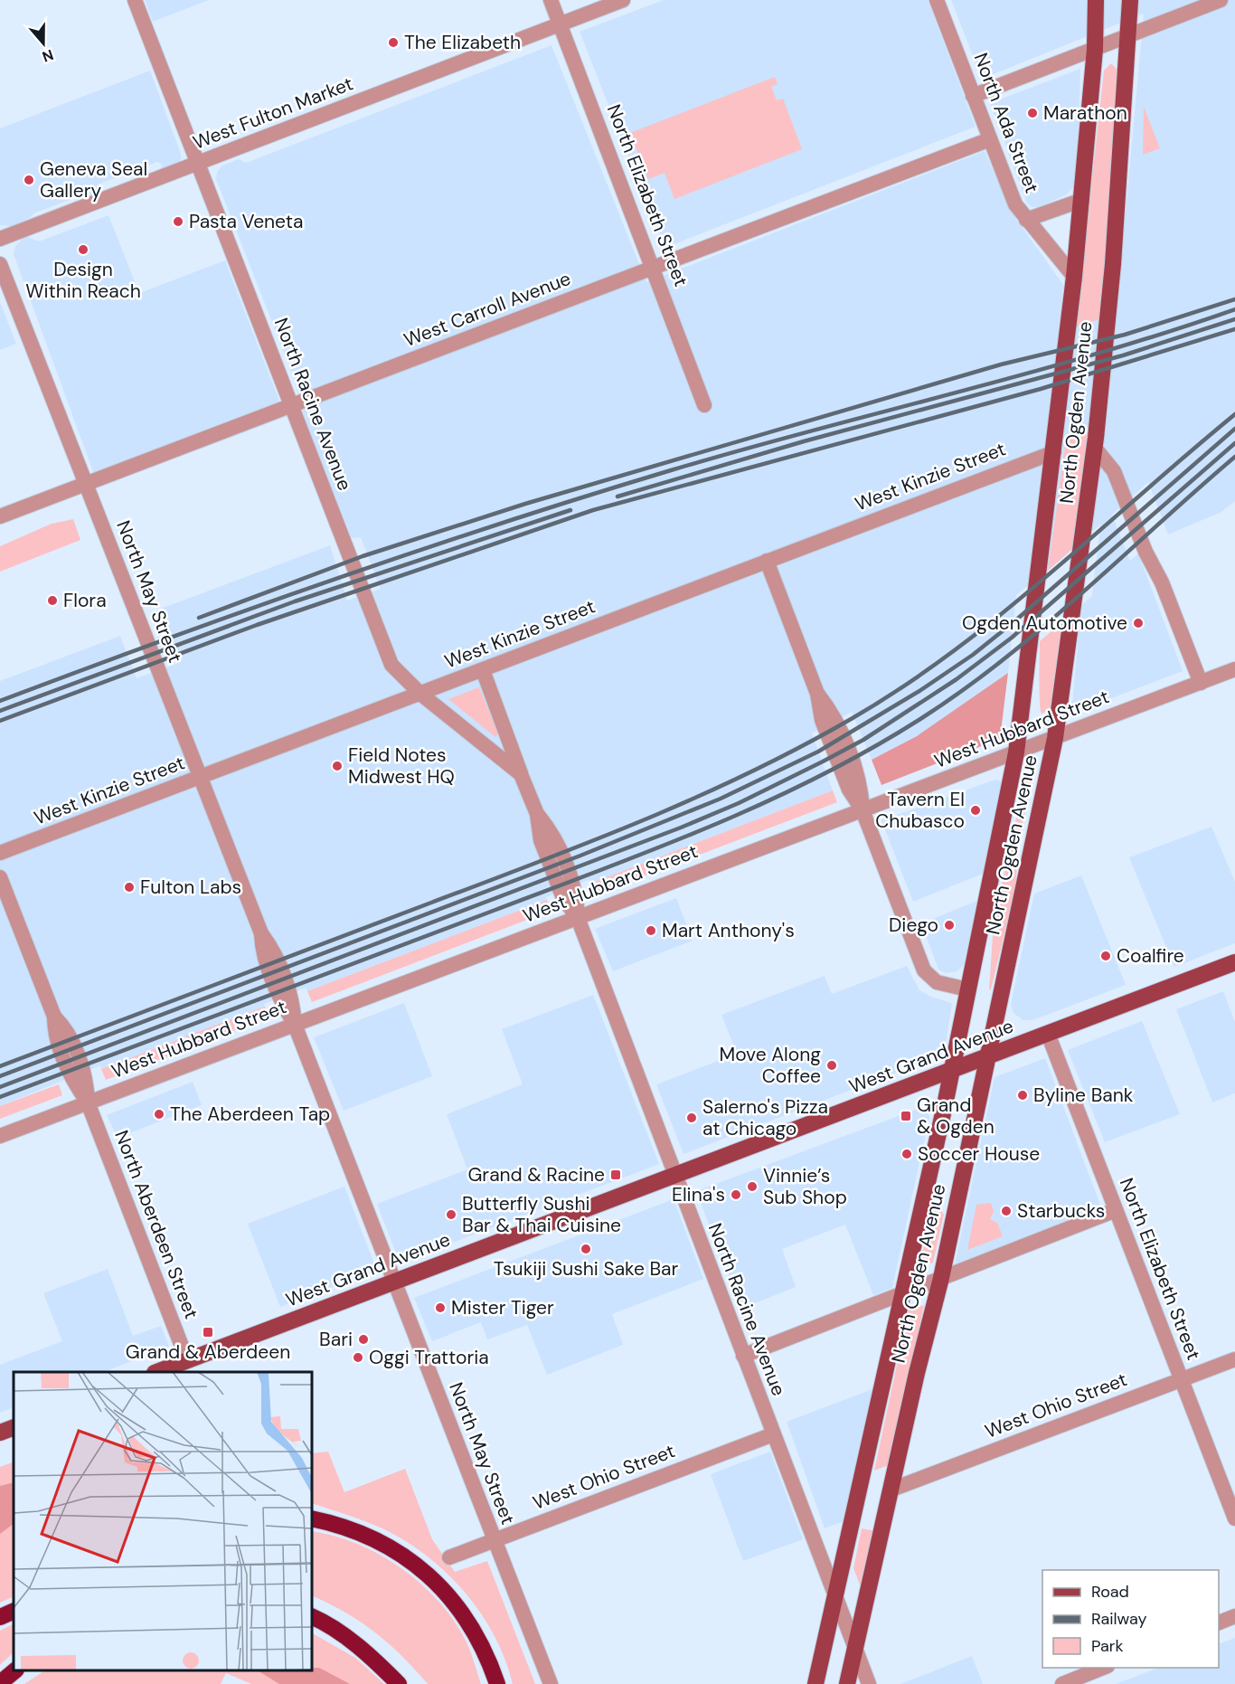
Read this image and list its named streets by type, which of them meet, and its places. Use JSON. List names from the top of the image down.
{
  "streets": {
    "main road": ["North Ogden Avenue", "West Grand Avenue"],
    "street": [
      "West Fulton Market",
      "North Ada Street",
      "North Elizabeth Street",
      "West Carroll Avenue",
      "North Racine Avenue",
      "West Kinzie Street",
      "North May Street",
      "West Hubbard Street",
      "North Aberdeen Street",
      "West Ohio Street"
    ]
  },
  "crossings": [
    ["West Fulton Market", "North Elizabeth Street"],
    ["West Fulton Market", "North Racine Avenue"],
    ["North Ada Street", "West Carroll Avenue"],
    ["North Ada Street", "North Ogden Avenue"],
    ["North Elizabeth Street", "West Carroll Avenue"],
    ["North Elizabeth Street", "West Grand Avenue"],
    ["North Elizabeth Street", "West Ohio Street"],
    ["West Carroll Avenue", "North Racine Avenue"],
    ["West Carroll Avenue", "North May Street"],
    ["North Racine Avenue", "North Ogden Avenue"],
    ["North Racine Avenue", "West Kinzie Street"],
    ["North Racine Avenue", "West Hubbard Street"],
    ["North Racine Avenue", "West Grand Avenue"],
    ["North Racine Avenue", "West Ohio Street"],
    ["North Ogden Avenue", "West Kinzie Street"],
    ["North Ogden Avenue", "West Hubbard Street"],
    ["North Ogden Avenue", "West Grand Avenue"],
    ["North Ogden Avenue", "West Ohio Street"],
    ["West Kinzie Street", "North May Street"],
    ["North May Street", "West Hubbard Street"],
    ["North May Street", "West Grand Avenue"],
    ["North May Street", "West Ohio Street"],
    ["West Hubbard Street", "North Aberdeen Street"],
    ["West Grand Avenue", "North Aberdeen Street"]
  ],
  "places": {
    "other": [
      "The Elizabeth",
      "Marathon",
      "Geneva Seal Gallery",
      "Pasta Veneta",
      "Design Within Reach",
      "Flora",
      "Ogden Automotive",
      "Field Notes Midwest HQ",
      "Tavern El Chubasco",
      "Fulton Labs",
      "Diego",
      "Mart Anthony's",
      "Coalfire",
      "Move Along Coffee",
      "Byline Bank",
      "The Aberdeen Tap",
      "Salerno's Pizza at Chicago",
      "Soccer House",
      "Vinnie’s Sub Shop",
      "Elina's",
      "Starbucks",
      "Butterfly Sushi Bar & Thai Cuisine",
      "Tsukiji Sushi Sake Bar",
      "Mister Tiger",
      "Bari",
      "Oggi Trattoria"
    ],
    "transit": ["Grand & Ogden", "Grand & Racine", "Grand & Aberdeen"]
  },
  "legend": ["Road", "Railway", "Park"],
  "north": "bottom"
}
